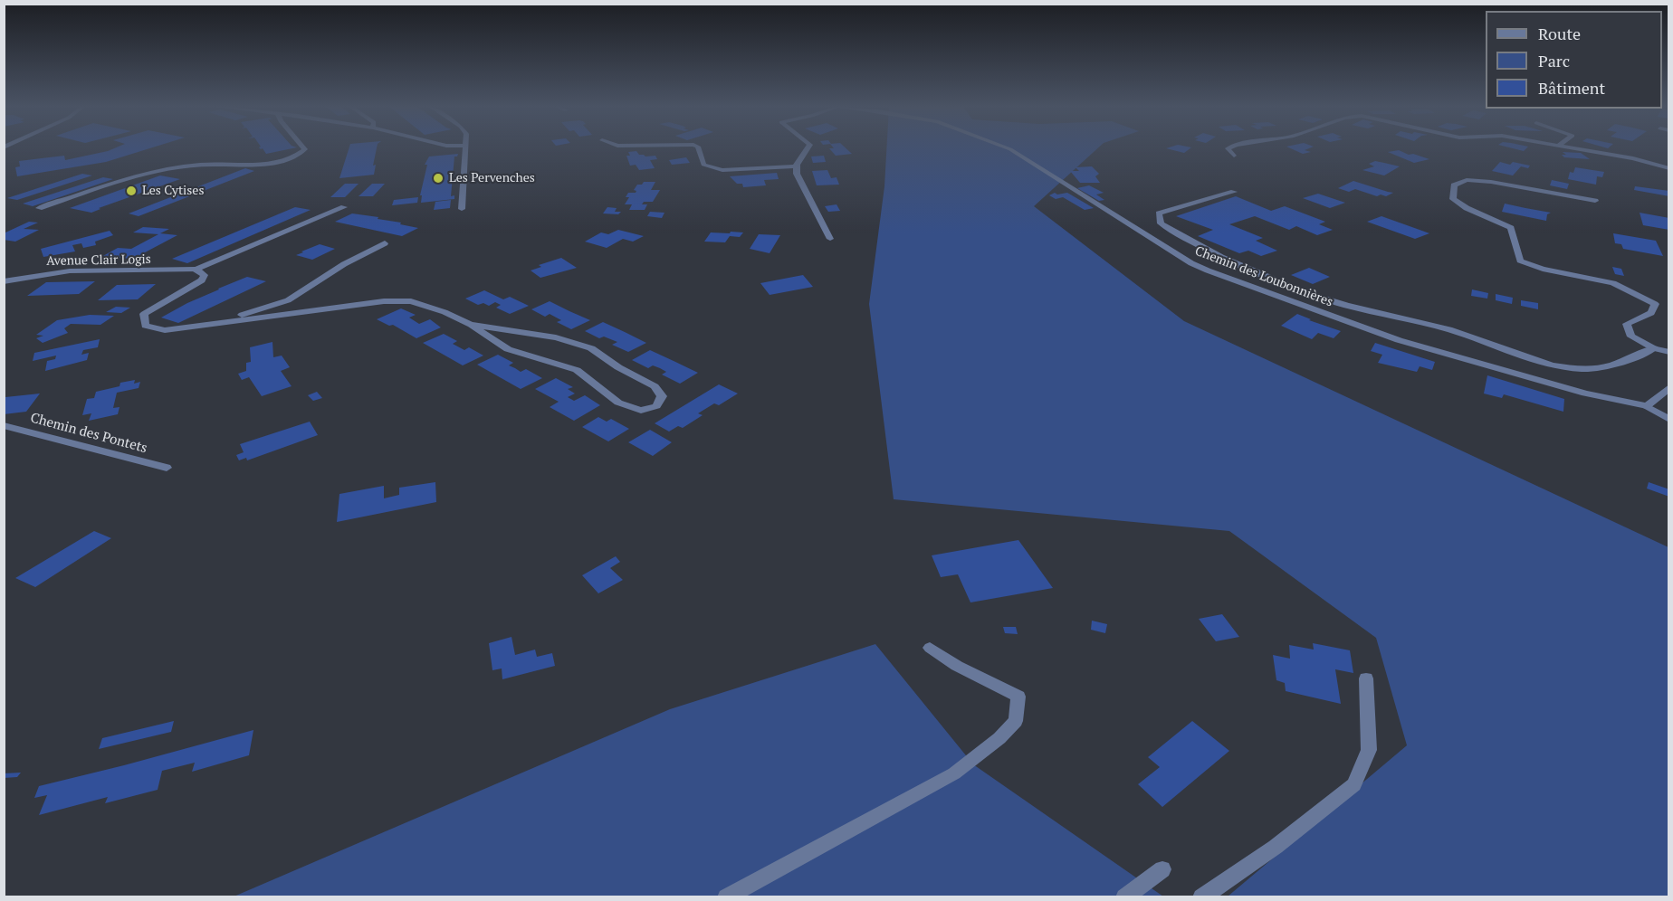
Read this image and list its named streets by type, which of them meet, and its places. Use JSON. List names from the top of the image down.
{
  "streets": {
    "street": ["Avenue Clair Logis", "Chemin des Loubonnières", "Chemin des Pontets"]
  },
  "places": ["Les Pervenches", "Les Cytises"],
  "legend": ["Route", "Parc", "Bâtiment"]
}
